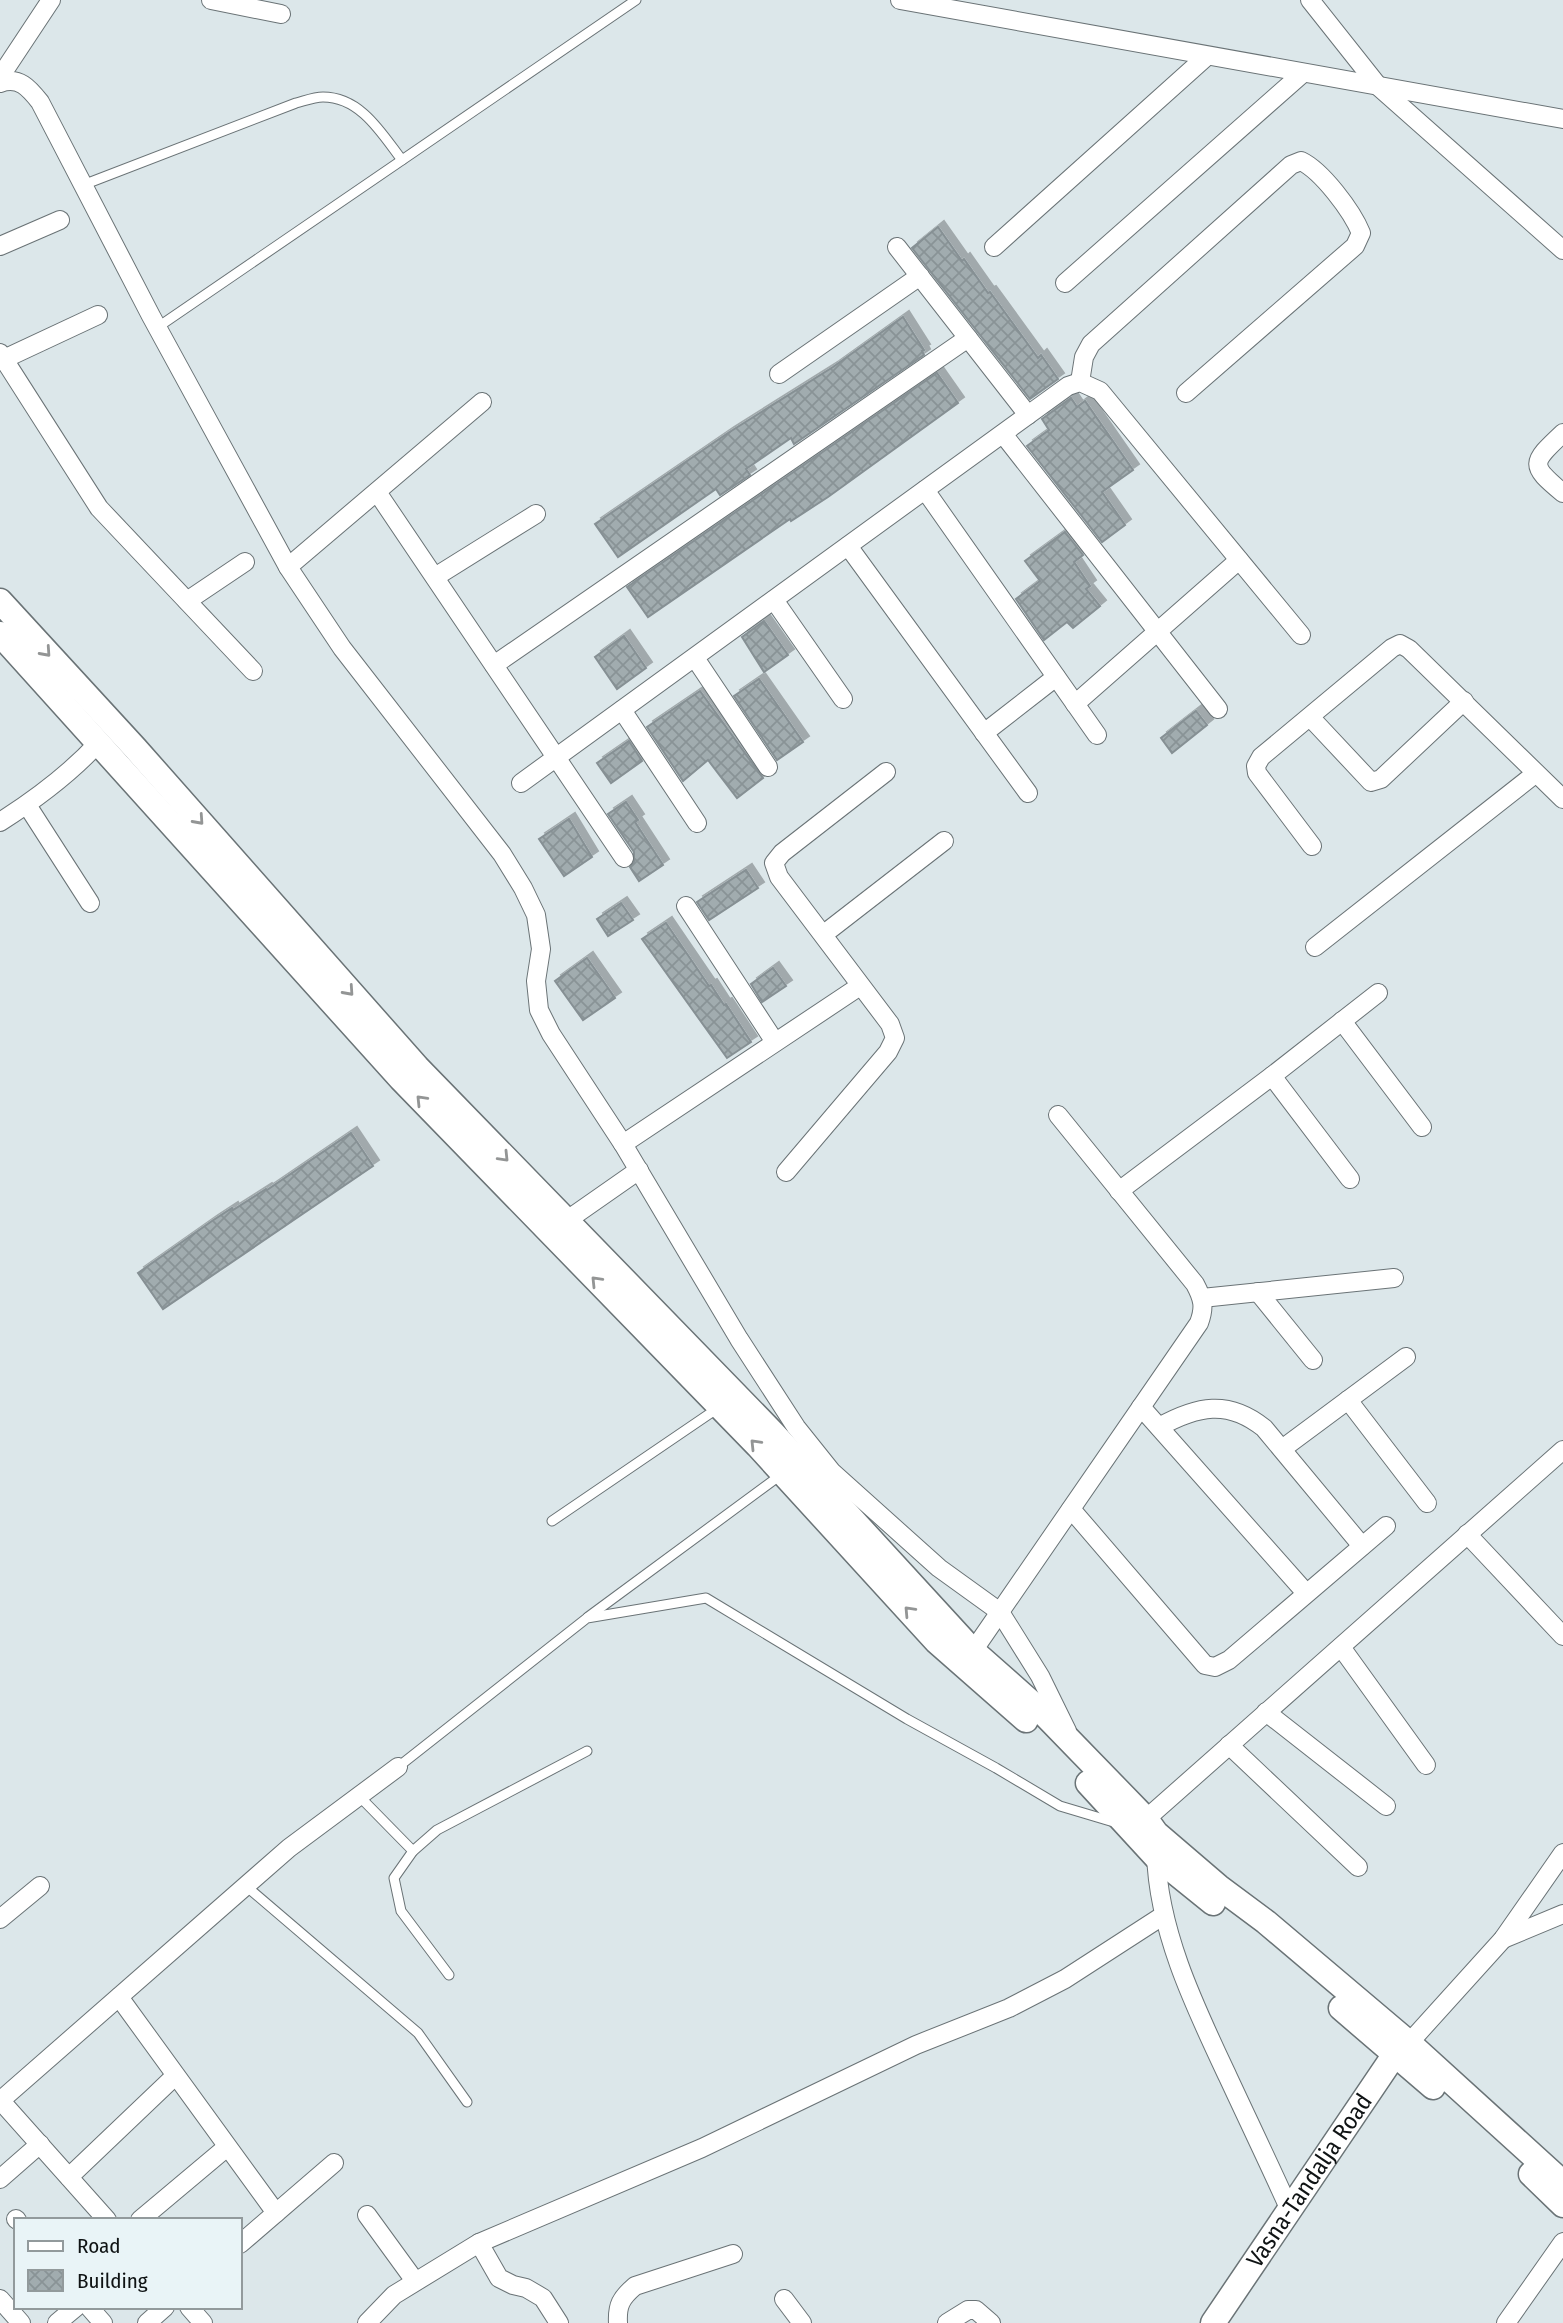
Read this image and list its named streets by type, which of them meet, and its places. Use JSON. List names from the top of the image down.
{
  "streets": {
    "street": ["Vasna-Tandalja Road"]
  },
  "legend": ["Road", "Building"]
}
